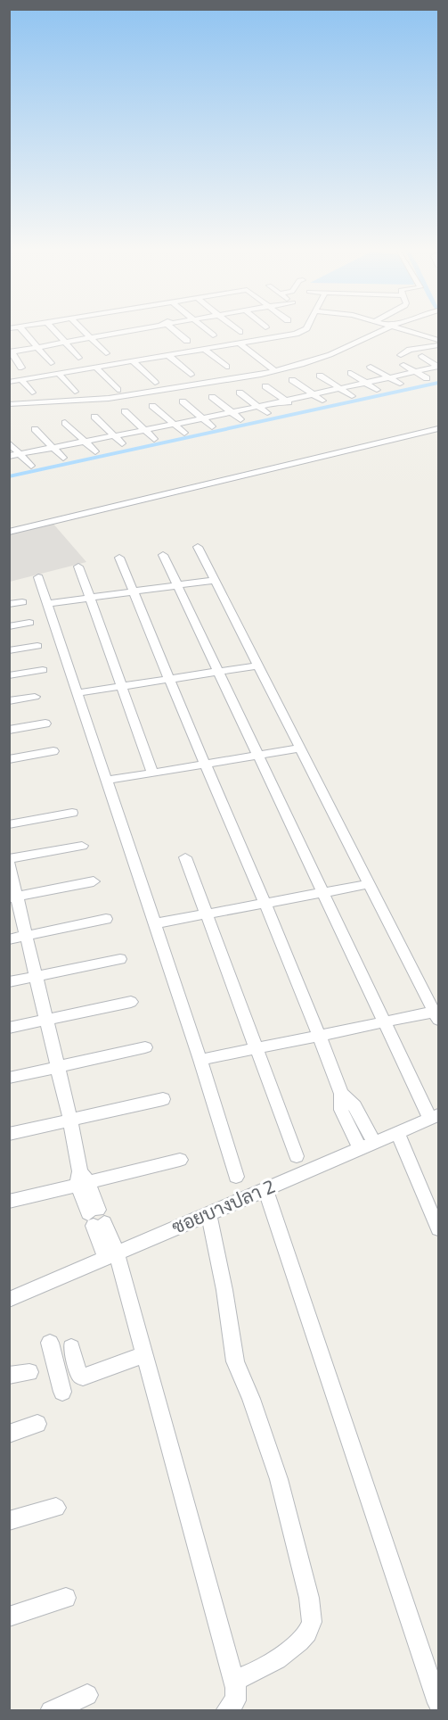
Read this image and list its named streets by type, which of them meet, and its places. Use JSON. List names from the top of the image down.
{
  "streets": {
    "street": ["ซอยบางปลา 2"]
  }
}
